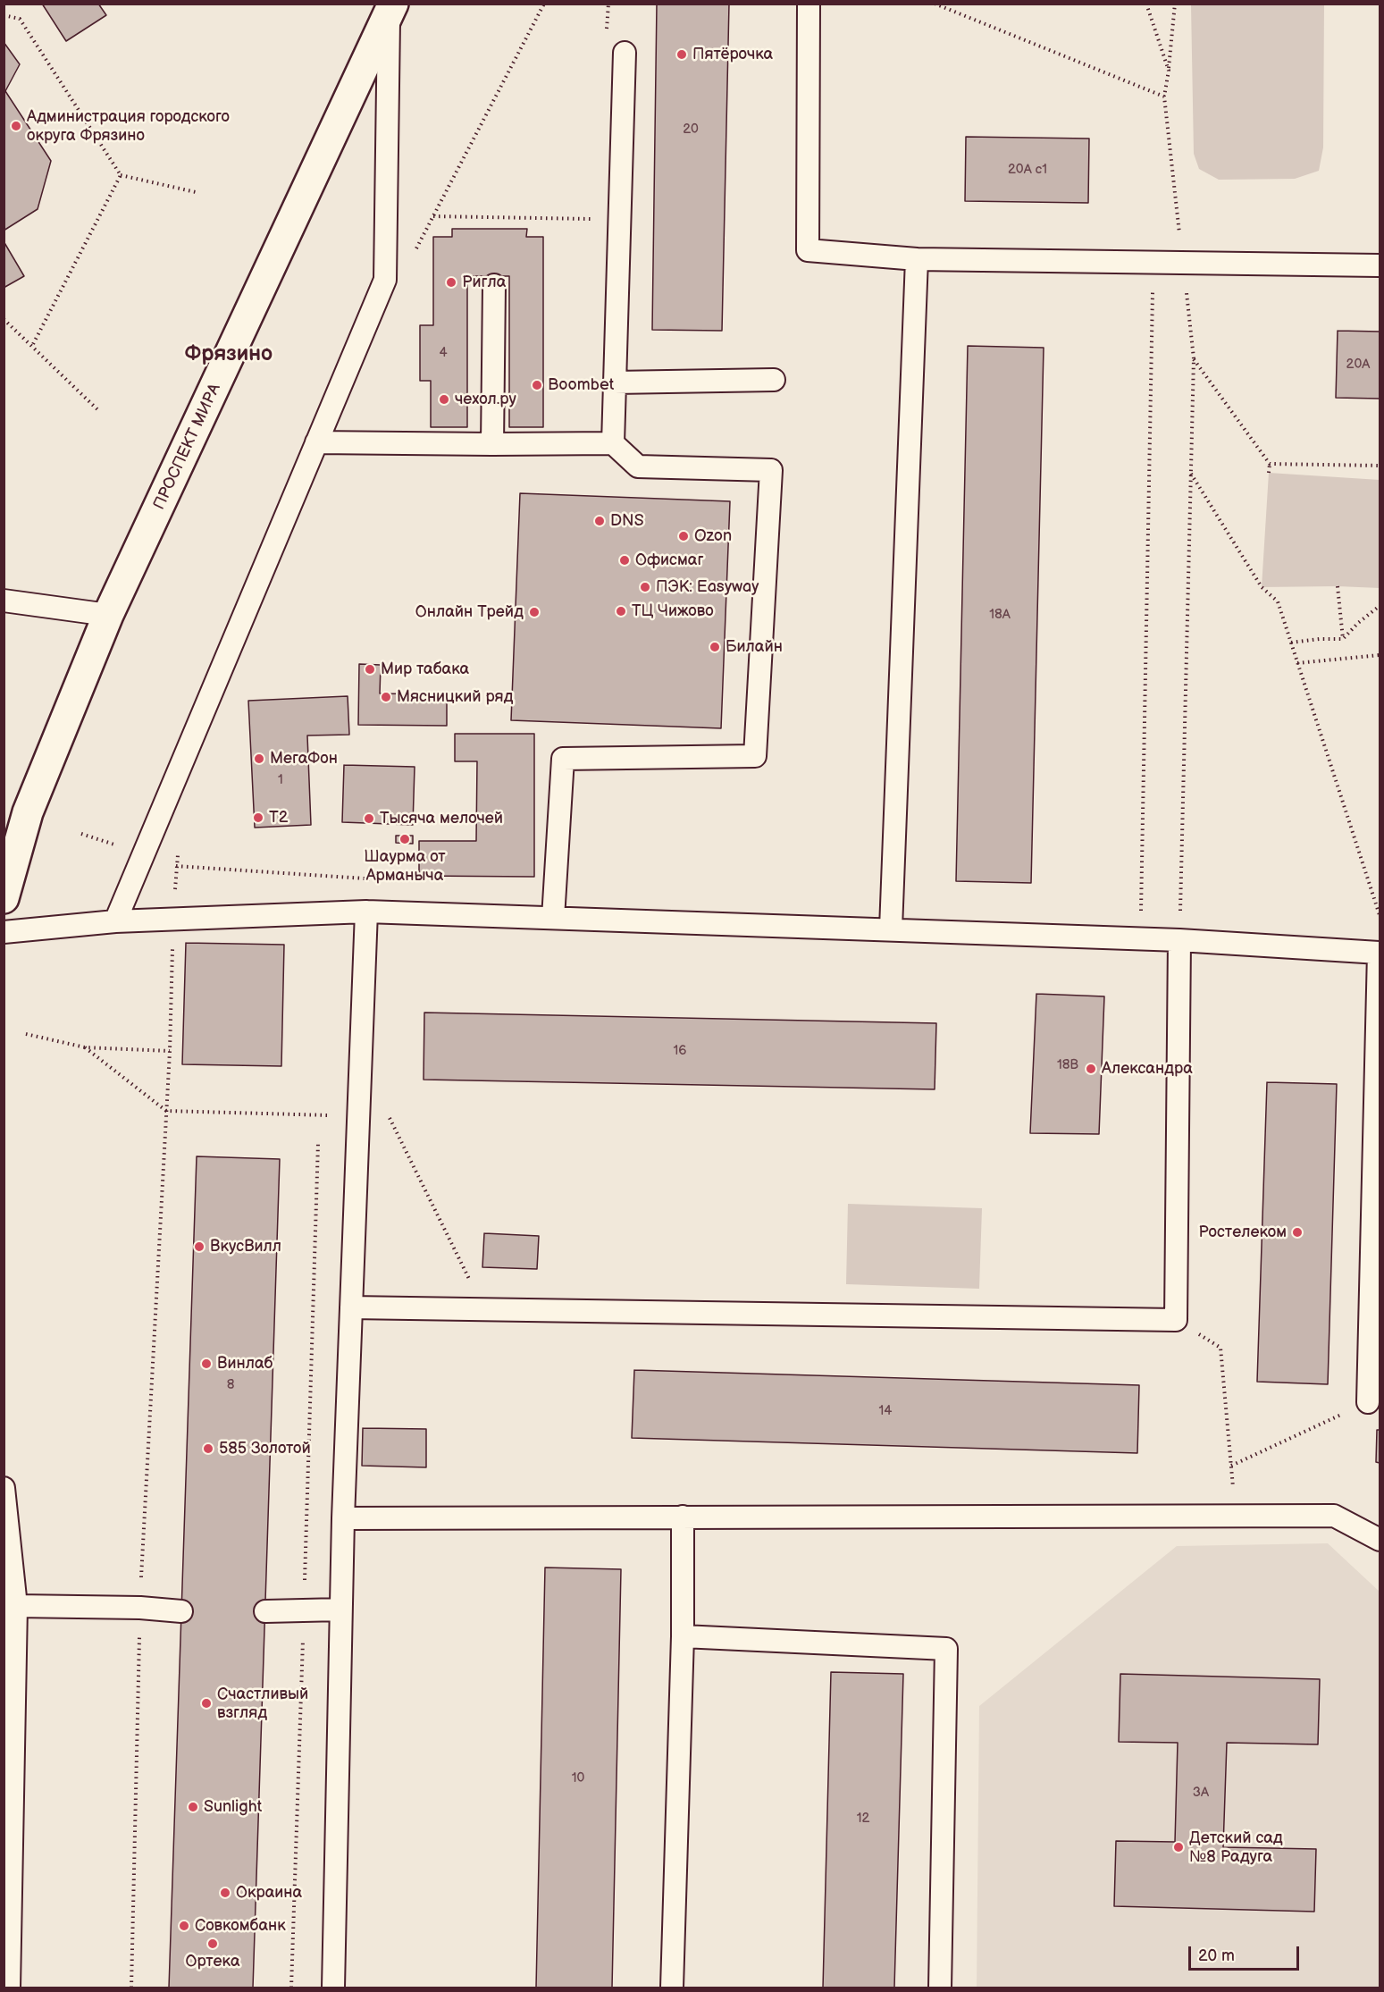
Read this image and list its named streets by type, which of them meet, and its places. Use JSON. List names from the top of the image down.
{
  "streets": {
    "main road": ["ПРОСПЕКТ МИРА"]
  },
  "districts": ["Фрязино"],
  "places": [
    "Пятёрочка",
    "Администрация городского округа Фрязино",
    "Ригла",
    "Boombet",
    "чехол.ру",
    "DNS",
    "Ozon",
    "Офисмаг",
    "ПЭК: Easyway",
    "ТЦ Чижово",
    "Онлайн Трейд",
    "Билайн",
    "Мир табака",
    "Мясницкий ряд",
    "МегаФон",
    "T2",
    "Тысяча мелочей",
    "Шаурма от Арманыча",
    "Александра",
    "Ростелеком",
    "ВкусВилл",
    "Винлаб",
    "585 Золотой",
    "Счастливый взгляд",
    "Sunlight",
    "Детский сад №8 Радуга",
    "Окраина",
    "Совкомбанк",
    "Ортека"
  ],
  "house_numbers": [
    "20",
    "20А с1",
    "4",
    "20А",
    "18А",
    "1",
    "16",
    "18В",
    "8",
    "14",
    "10",
    "3А",
    "12"
  ],
  "scale_bar": "20 m"
}
